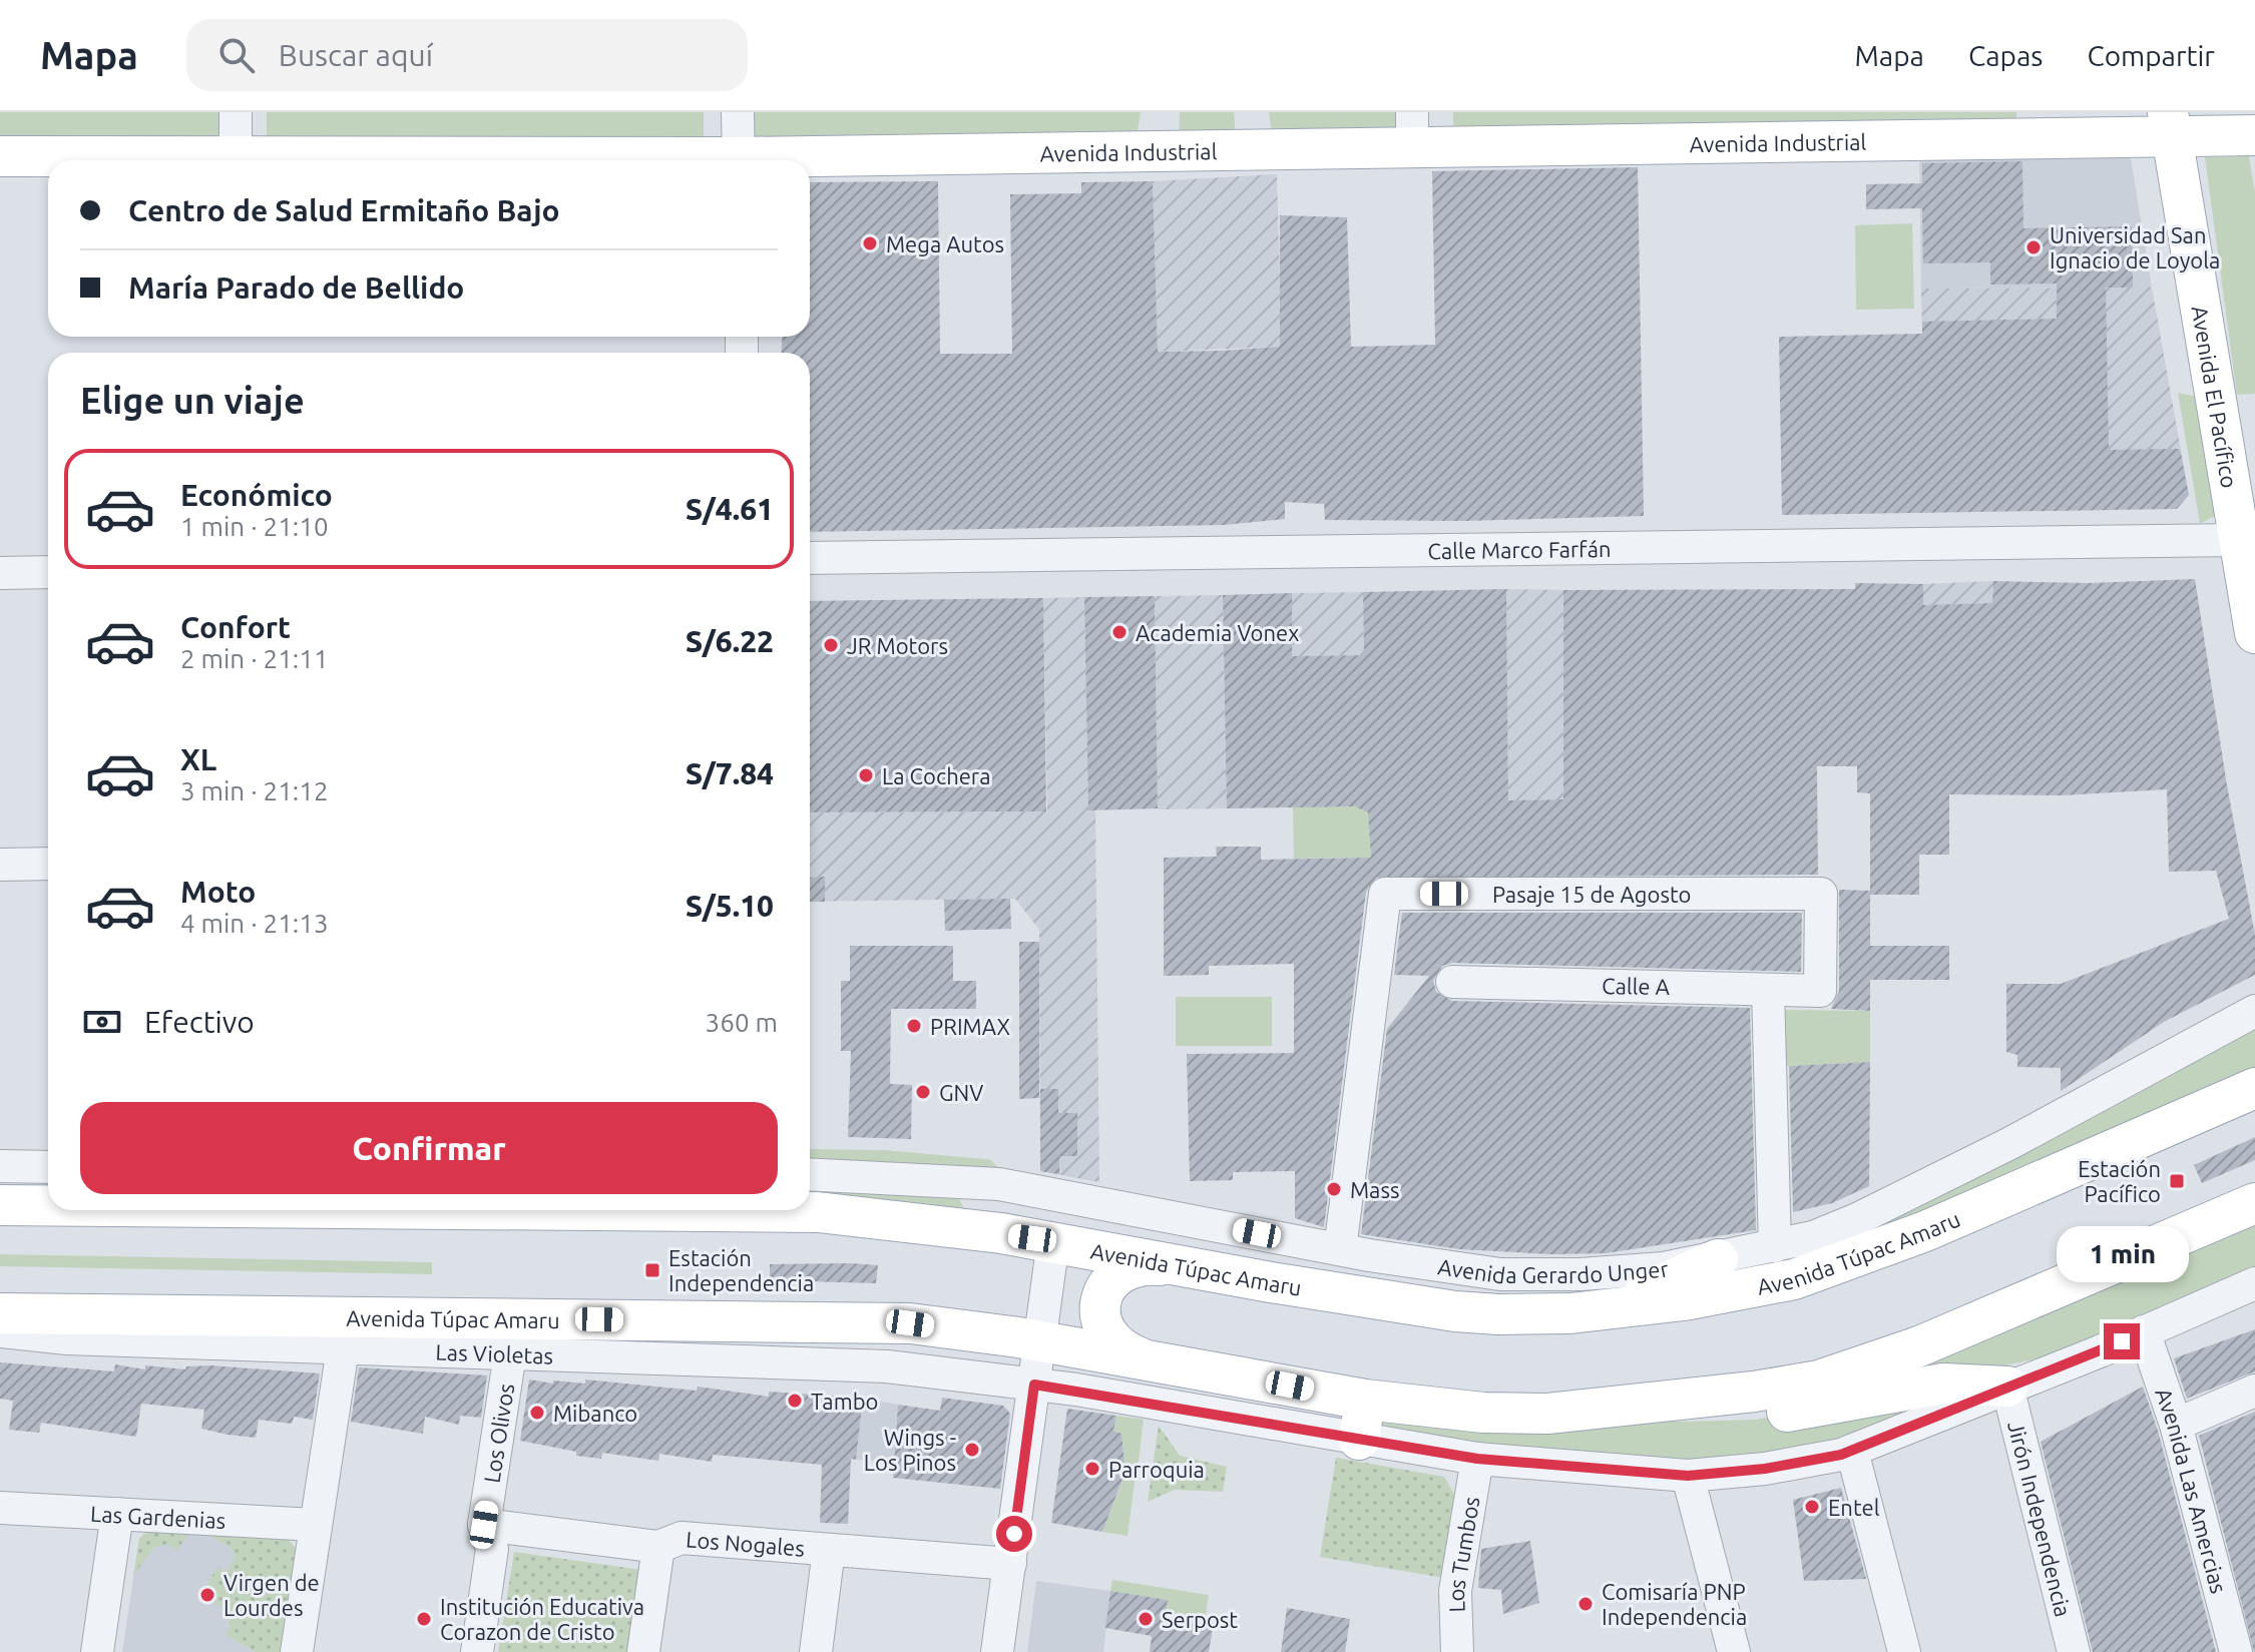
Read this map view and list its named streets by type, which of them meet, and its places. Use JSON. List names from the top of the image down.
{
  "streets": {
    "main road": ["Avenida Industrial", "Avenida El Pacífico", "Avenida Túpac Amaru"],
    "street": [
      "Calle Marco Farfán",
      "Pasaje 15 de Agosto",
      "Calle A",
      "Avenida Gerardo Unger",
      "Las Violetas",
      "Los Olivos",
      "Avenida Las Amercias",
      "Las Gardenias",
      "Jirón Independencia",
      "Los Nogales",
      "Los Tumbos"
    ]
  },
  "crossings": [
    ["Avenida Industrial", "Avenida El Pacífico"],
    ["Avenida El Pacífico", "Calle Marco Farfán"],
    ["Pasaje 15 de Agosto", "Calle A"],
    ["Pasaje 15 de Agosto", "Avenida Gerardo Unger"],
    ["Las Violetas", "Los Olivos"],
    ["Las Violetas", "Avenida Las Amercias"],
    ["Las Violetas", "Jirón Independencia"],
    ["Las Violetas", "Los Tumbos"],
    ["Los Olivos", "Los Nogales"]
  ],
  "places": {
    "other": [
      "Mega Autos",
      "Universidad San Ignacio de Loyola",
      "Academia Vonex",
      "JR Motors",
      "La Cochera",
      "PRIMAX",
      "GNV",
      "Mass",
      "Tambo",
      "Mibanco",
      "Wings - Los Pinos",
      "Parroquia",
      "Entel",
      "Virgen de Lourdes",
      "Comisaría PNP Independencia",
      "Institución Educativa Corazon de Cristo",
      "Serpost"
    ],
    "transit": ["Estación Pacífico", "Estación Independencia"]
  },
  "page": {
    "header": "Mapa",
    "search": "Buscar aquí",
    "nav": ["Mapa", "Capas", "Compartir"],
    "banner": ["Centro de Salud Ermitaño Bajo", "María Parado de Bellido"],
    "heading": "Elige un viaje",
    "list": [
      {
        "name": "Económico",
        "note": "1 min · 21:10",
        "value": "S/4.61"
      },
      {
        "name": "Confort",
        "note": "2 min · 21:11",
        "value": "S/6.22"
      },
      {
        "name": "XL",
        "note": "3 min · 21:12",
        "value": "S/7.84"
      },
      {
        "name": "Moto",
        "note": "4 min · 21:13",
        "value": "S/5.10"
      }
    ],
    "pay": ["Efectivo", "360 m"],
    "buttons": "Confirmar",
    "bubble": "1 min"
  }
}
